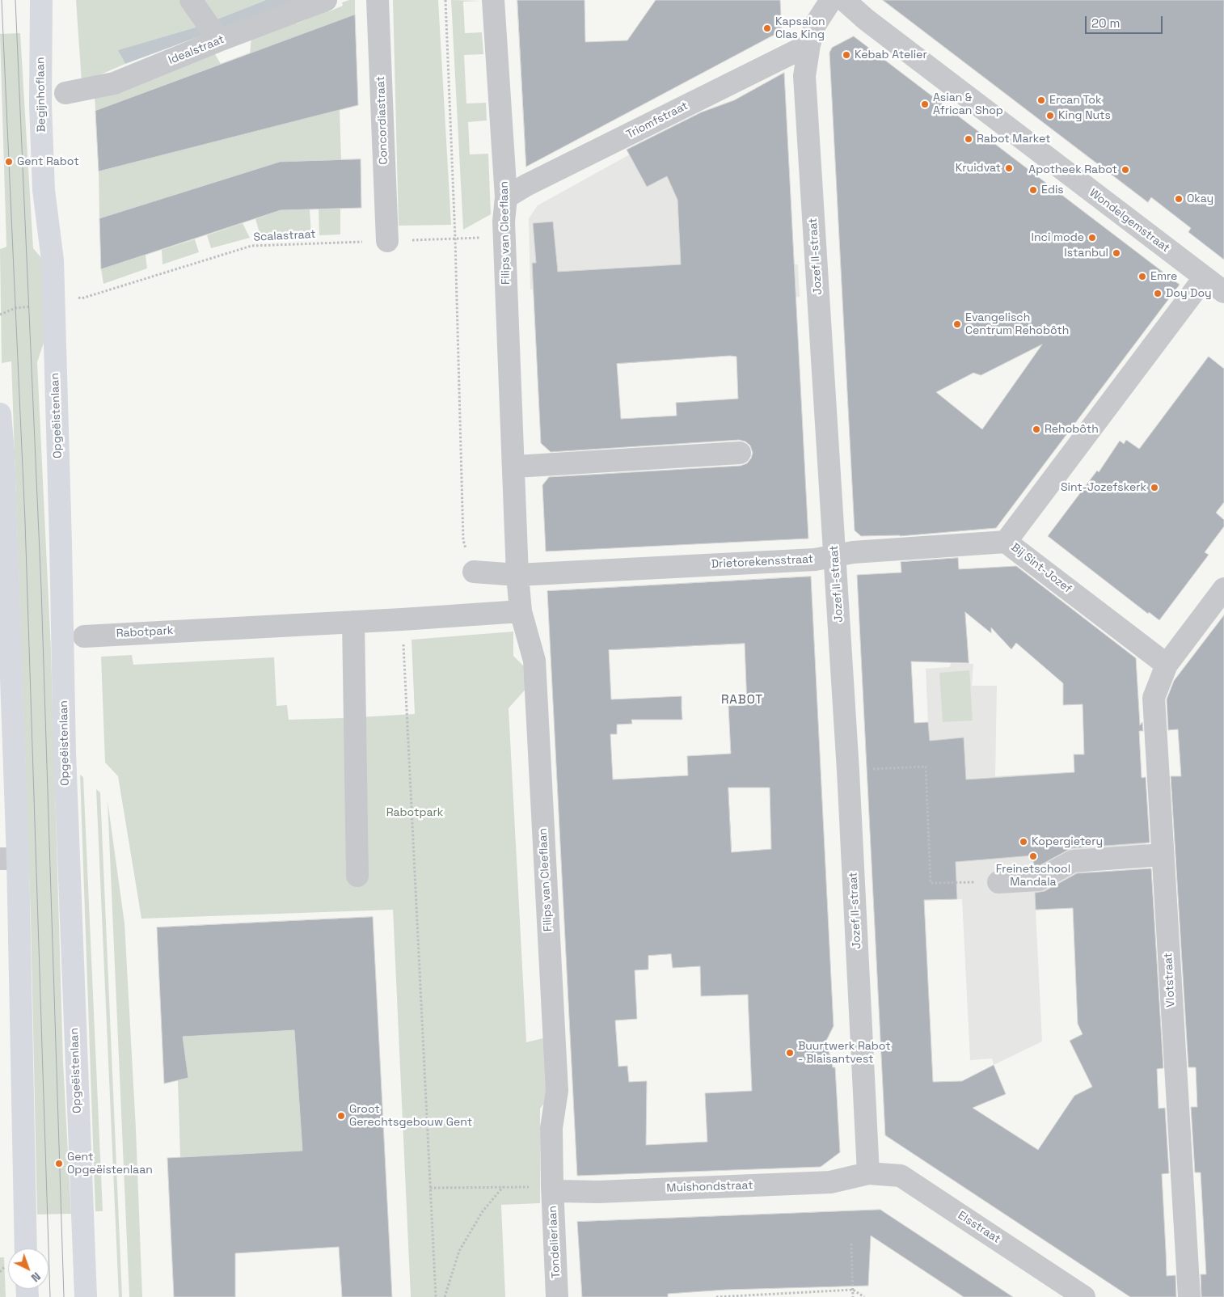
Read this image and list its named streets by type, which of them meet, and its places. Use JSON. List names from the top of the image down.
{
  "streets": {
    "main road": ["Begijnhoflaan", "Opgeëistenlaan"],
    "street": [
      "Idealstraat",
      "Concordiastraat",
      "Triomfstraat",
      "Wondelgemstraat",
      "Filips van Cleeflaan",
      "Jozef II-straat",
      "Drietorekensstraat",
      "Bij Sint-Jozef",
      "Rabotpark",
      "Vlotstraat",
      "Muishondstraat",
      "Elsstraat",
      "Tondelierlaan"
    ],
    "path": ["Scalastraat"]
  },
  "crossings": [
    ["Begijnhoflaan", "Opgeëistenlaan"],
    ["Concordiastraat", "Scalastraat"],
    ["Triomfstraat", "Filips van Cleeflaan"],
    ["Triomfstraat", "Jozef II-straat"],
    ["Wondelgemstraat", "Bij Sint-Jozef"],
    ["Filips van Cleeflaan", "Scalastraat"],
    ["Filips van Cleeflaan", "Drietorekensstraat"],
    ["Filips van Cleeflaan", "Rabotpark"],
    ["Filips van Cleeflaan", "Muishondstraat"],
    ["Filips van Cleeflaan", "Tondelierlaan"],
    ["Jozef II-straat", "Drietorekensstraat"],
    ["Jozef II-straat", "Muishondstraat"],
    ["Jozef II-straat", "Elsstraat"],
    ["Drietorekensstraat", "Bij Sint-Jozef"],
    ["Bij Sint-Jozef", "Vlotstraat"],
    ["Muishondstraat", "Elsstraat"],
    ["Muishondstraat", "Tondelierlaan"]
  ],
  "districts": ["RABOT"],
  "parks": ["Rabotpark"],
  "places": [
    "Kapsalon Clas King",
    "Kebab Atelier",
    "Ercan Tok",
    "Asian & African Shop",
    "King Nuts",
    "Rabot Market",
    "Gent Rabot",
    "Kruidvat",
    "Apotheek Rabot",
    "Edis",
    "Okay",
    "Inci mode",
    "Istanbul",
    "Emre",
    "Doy Doy",
    "Evangelisch Centrum Rehobôth",
    "Rehobôth",
    "Sint-Jozefskerk",
    "Kopergietery",
    "Freinetschool Mandala",
    "Buurtwerk Rabot - Blaisantvest",
    "Groot Gerechtsgebouw Gent",
    "Gent Opgeëistenlaan"
  ],
  "scale_bar": "20 m",
  "north": "bottom right"
}
